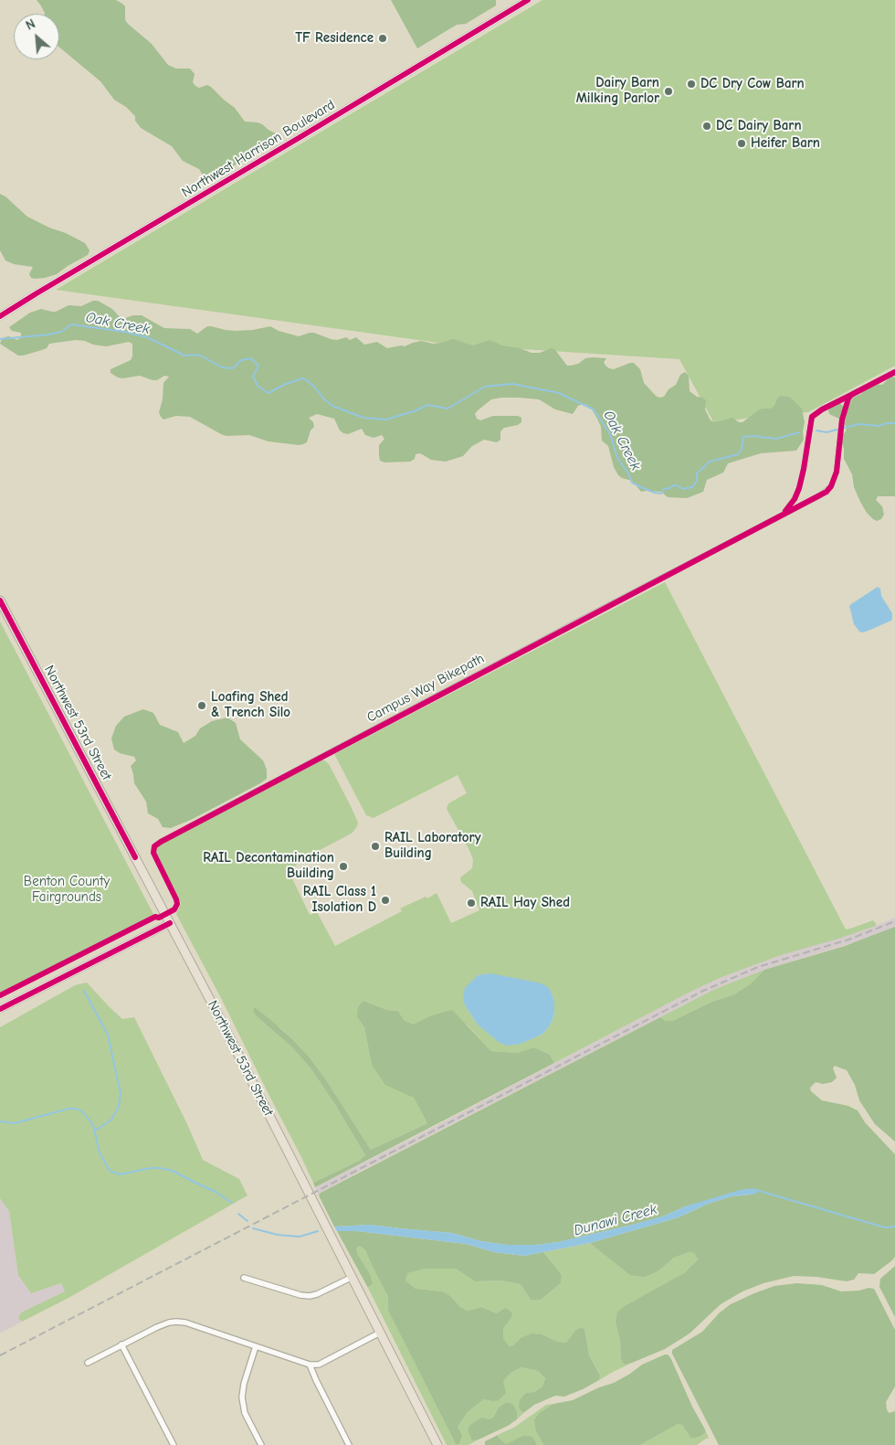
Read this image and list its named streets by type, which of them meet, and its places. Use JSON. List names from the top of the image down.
{
  "streets": {
    "main road": ["Northwest Harrison Boulevard", "Northwest 53rd Street"],
    "street": ["Campus Way Bikepath"]
  },
  "water": ["Oak Creek", "Dunawi Creek"],
  "parks": ["Benton County Fairgrounds"],
  "places": [
    "TF Residence",
    "DC Dry Cow Barn",
    "Dairy Barn Milking Parlor",
    "DC Dairy Barn",
    "Heifer Barn",
    "Loafing Shed & Trench Silo",
    "RAIL Laboratory Building",
    "RAIL Decontamination Building",
    "RAIL Class 1 Isolation D",
    "RAIL Hay Shed"
  ],
  "north": "top left"
}
